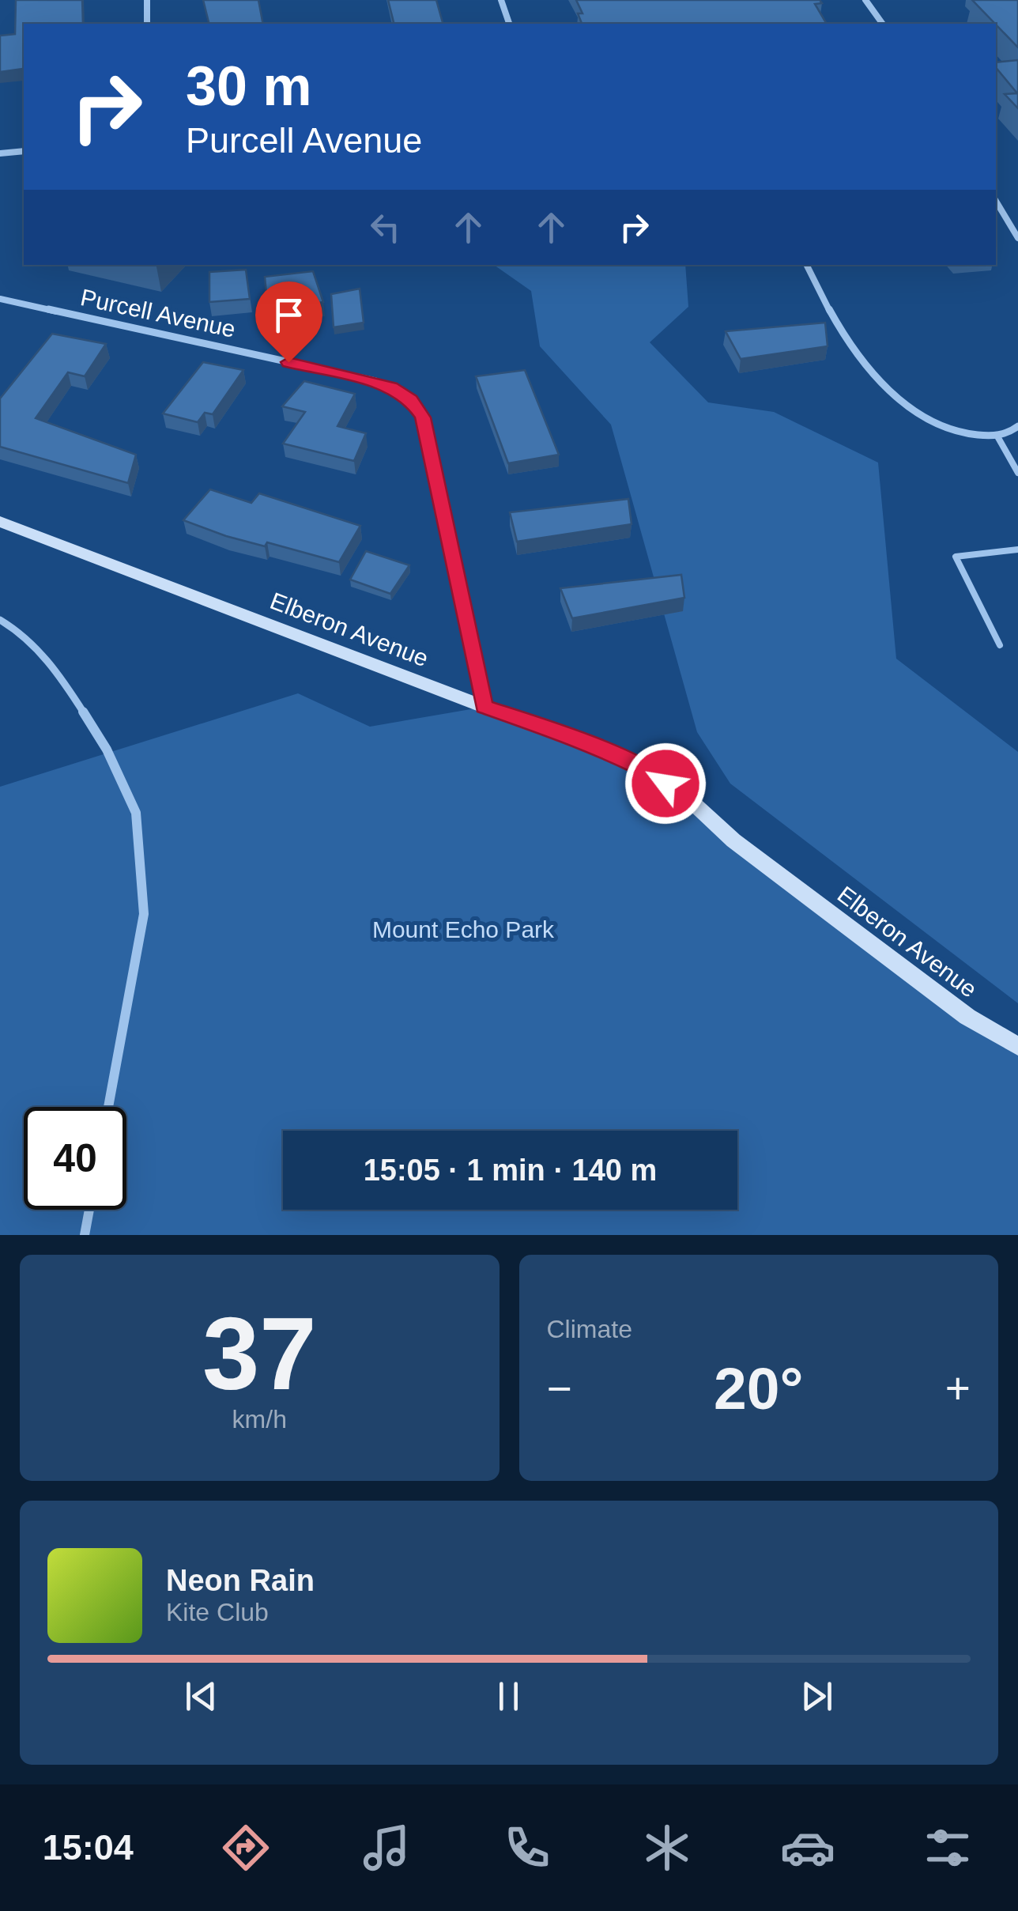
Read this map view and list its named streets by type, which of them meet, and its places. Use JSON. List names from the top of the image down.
{
  "streets": {
    "street": ["Purcell Avenue", "Elberon Avenue"]
  },
  "crossings": [
    ["Purcell Avenue", "Elberon Avenue"]
  ],
  "parks": ["Mount Echo Park"],
  "page": {
    "turn": ["30 m", "Purcell Avenue"],
    "limit": "40",
    "trip": "15:05 · 1 min · 140 m",
    "tile": [
      ["37", "km/h"],
      "Climate"
    ],
    "heat": ["−", "20°", "+"],
    "song": ["Neon Rain", "Kite Club"],
    "tabs": "15:04"
  }
}
